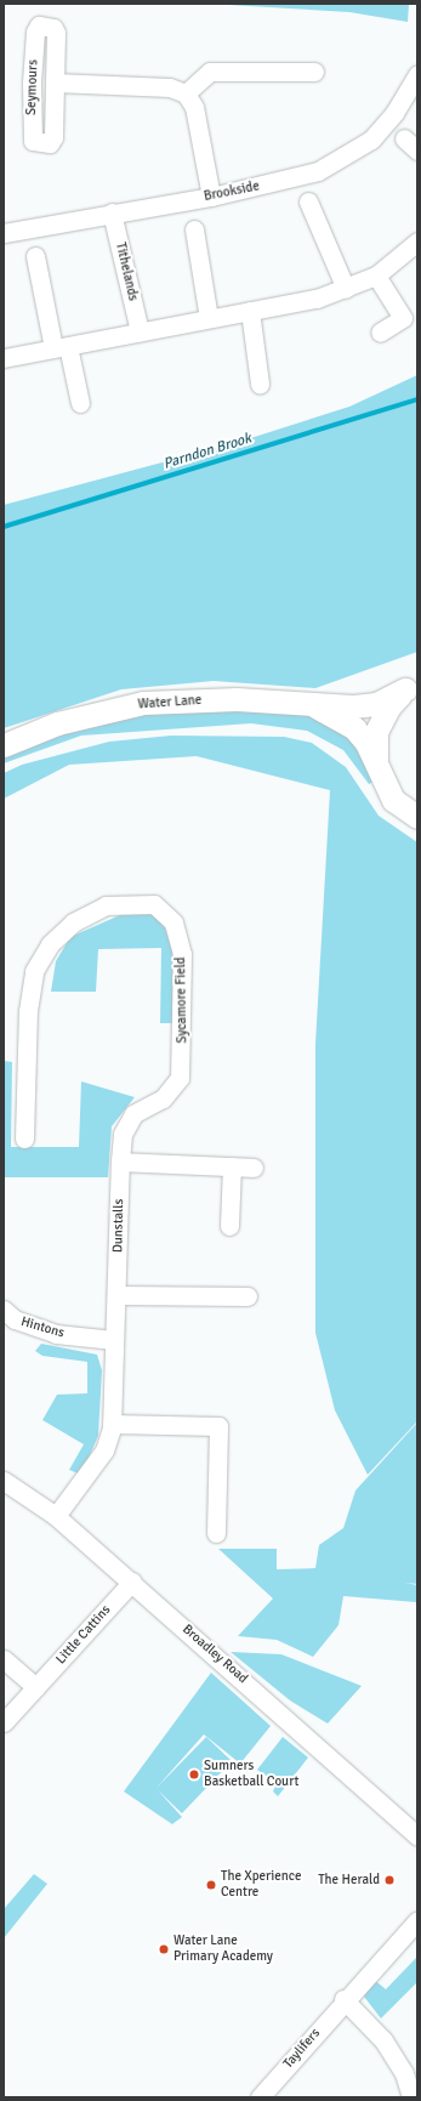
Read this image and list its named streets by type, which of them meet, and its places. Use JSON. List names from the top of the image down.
{
  "streets": {
    "main road": ["Water Lane"],
    "street": [
      "Seymours",
      "Brookside",
      "Tithelands",
      "Sycamore Field",
      "Dunstalls",
      "Hintons",
      "Little Cattins",
      "Broadley Road",
      "Taylifers"
    ]
  },
  "crossings": [
    ["Brookside", "Tithelands"],
    ["Sycamore Field", "Dunstalls"],
    ["Dunstalls", "Hintons"],
    ["Dunstalls", "Broadley Road"],
    ["Little Cattins", "Broadley Road"]
  ],
  "water": ["Parndon Brook"],
  "places": [
    "Sumners Basketball Court",
    "The Herald",
    "The Xperience Centre",
    "Water Lane Primary Academy"
  ]
}
